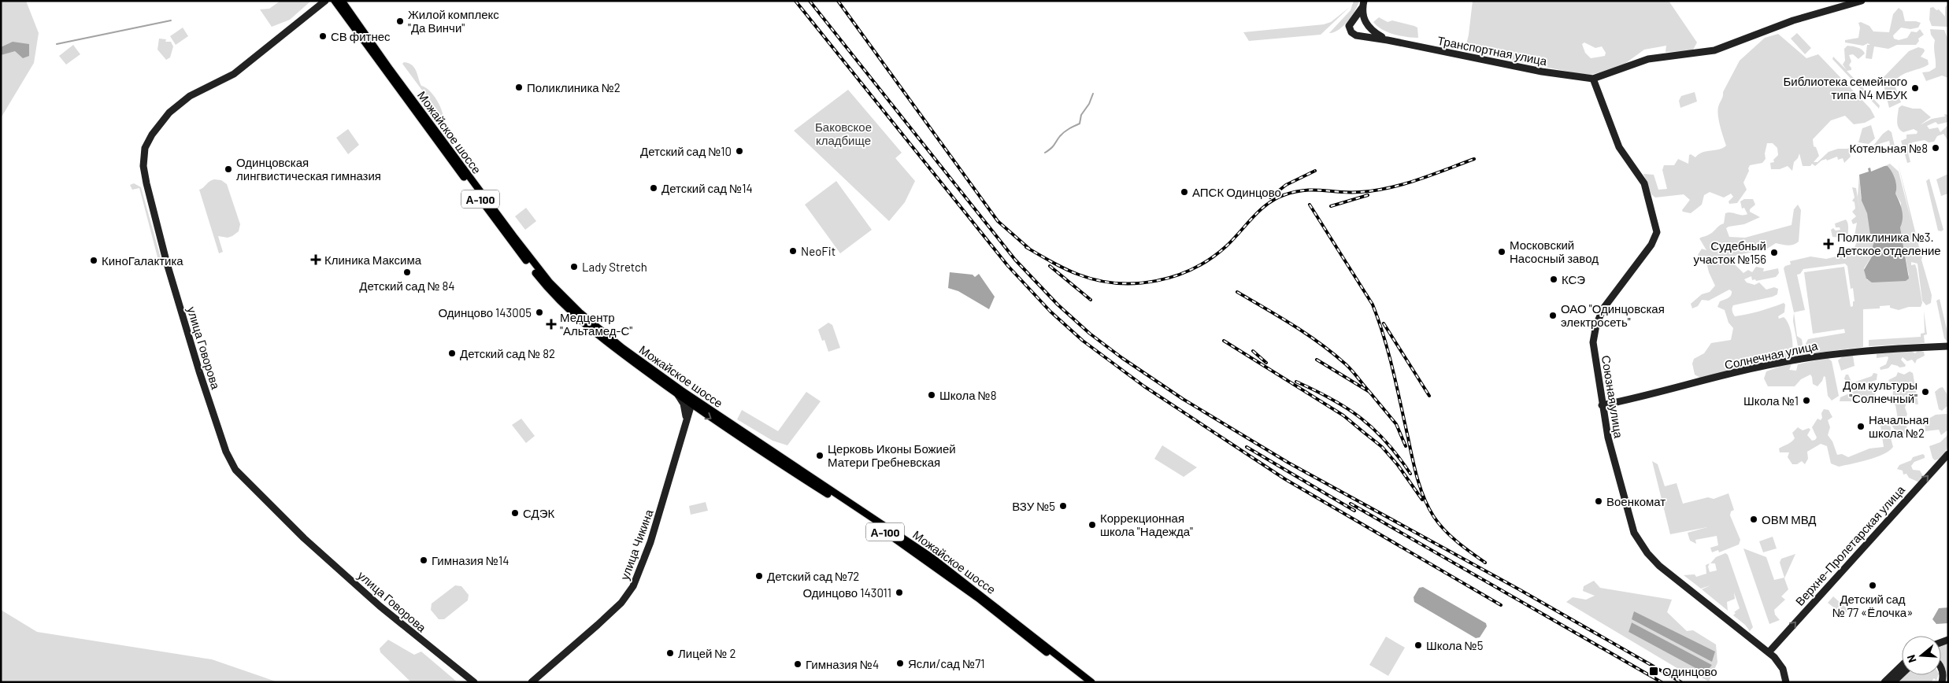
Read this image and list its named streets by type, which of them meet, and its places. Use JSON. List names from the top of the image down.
{
  "streets": {
    "main road": ["Можайское шоссе", "А-100"],
    "street": [
      "Транспортная улица",
      "улица Говорова",
      "Солнечная улица",
      "Союзная улица",
      "улица Чикина",
      "Верхне-Пролетарская улица"
    ]
  },
  "crossings": [
    ["Транспортная улица", "Союзная улица"],
    ["Можайское шоссе", "улица Чикина"],
    ["Солнечная улица", "Союзная улица"],
    ["Союзная улица", "Верхне-Пролетарская улица"]
  ],
  "one_way": ["Верхне-Пролетарская улица"],
  "parks": ["Баковское кладбище"],
  "places": {
    "other": [
      "Жилой комплекс \"Да Винчи\"",
      "СВ фитнес",
      "Поликлиника №2",
      "Библиотека семейного типа N4 МБУК",
      "Котельная №8",
      "Детский сад №10",
      "Одинцовская лингвистическая гимназия",
      "Детский сад №14",
      "АПСК Одинцово",
      "NeoFit",
      "Московский Насосный завод",
      "Судебный участок №156",
      "КиноГалактика",
      "Lady Stretch",
      "Детский сад № 84",
      "КСЭ",
      "Одинцово 143005",
      "ОАО \"Одинцовская электросеть\"",
      "Детский сад № 82",
      "Дом культуры \"Солнечный\"",
      "Школа №8",
      "Школа №1",
      "Начальная школа №2",
      "Церковь Иконы Божией Матери Гребневская",
      "Военкомат",
      "ВЗУ №5",
      "СДЭК",
      "ОВМ МВД",
      "Коррекционная школа \"Надежда\"",
      "Гимназия №14",
      "Детский сад №72",
      "Детский сад № 77 «Ёлочка»",
      "Одинцово 143011",
      "Школа №5",
      "Лицей № 2",
      "Ясли/сад №71",
      "Гимназия №4"
    ],
    "health": ["Поликлиника №3. Детское отделение", "Клиника Максима", "Медцентр \"Альтамед-С\""],
    "transit": ["Одинцово"]
  },
  "north": "left"
}
